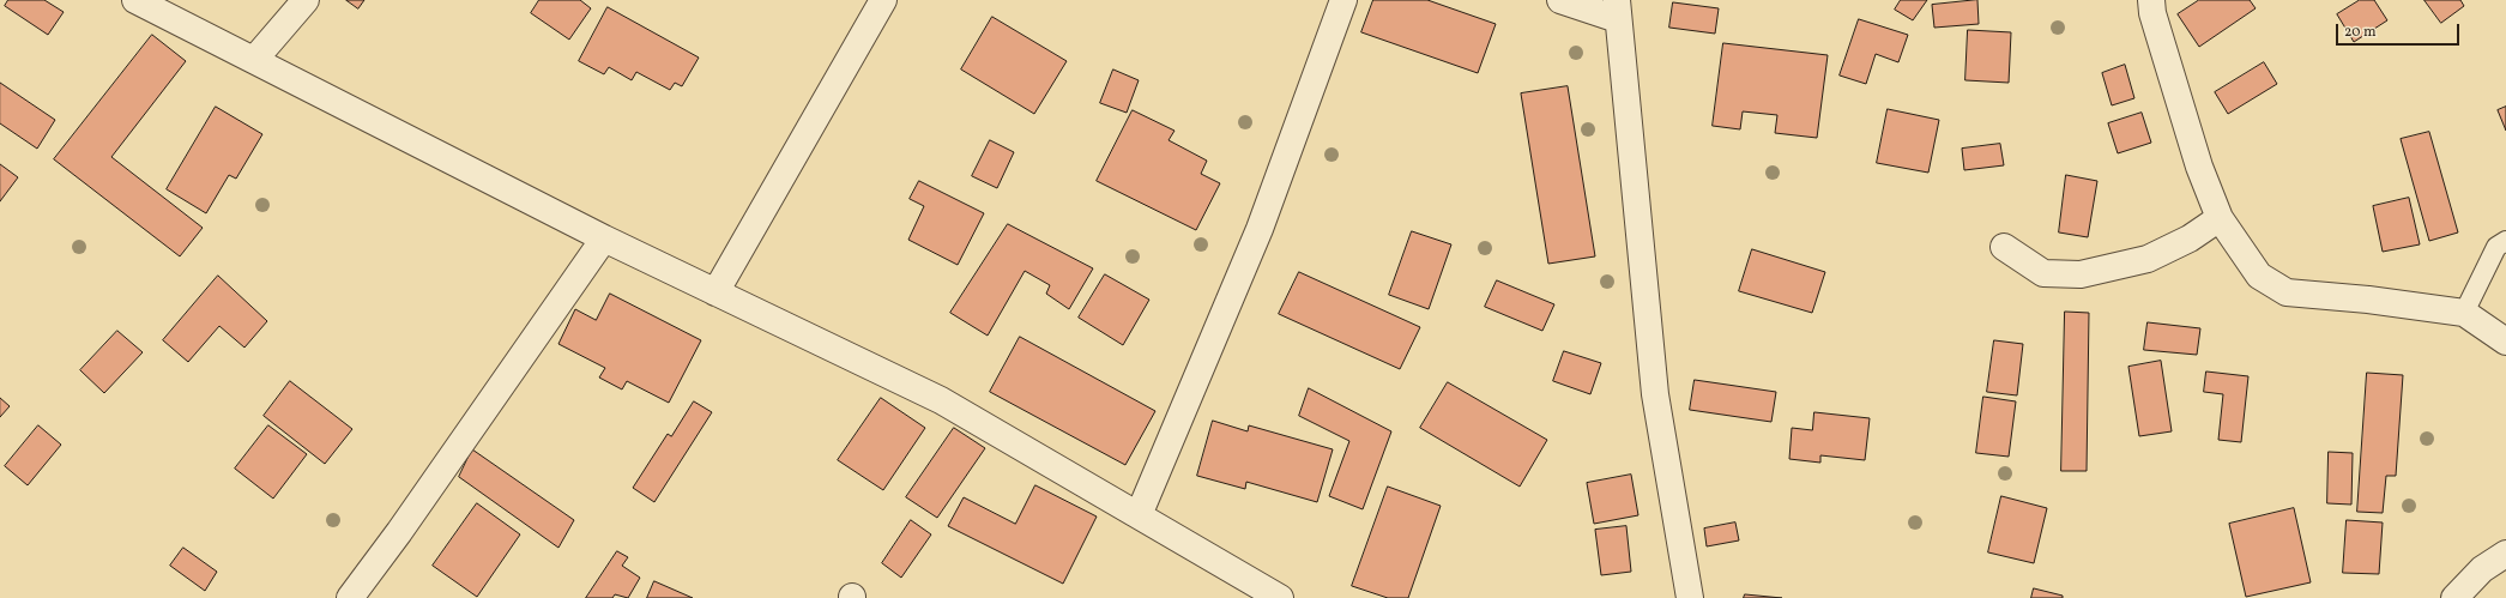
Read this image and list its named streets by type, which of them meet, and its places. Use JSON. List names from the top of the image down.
{
  "scale_bar": "20 m"
}
